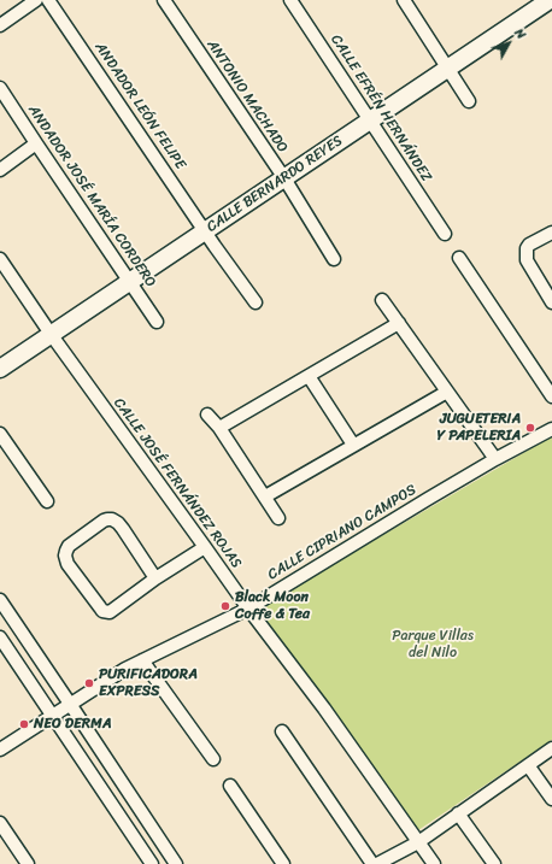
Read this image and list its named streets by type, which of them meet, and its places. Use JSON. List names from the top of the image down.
{
  "streets": {
    "street": [
      "ANTONIO MACHADO",
      "ANDADOR LEÓN FELIPE",
      "CALLE EFRÉN HERNÁNDEZ",
      "CALLE BERNARDO REYES",
      "ANDADOR JOSÉ MARÍA CORDERO",
      "CALLE JOSÉ FERNÁNDEZ ROJAS",
      "CALLE CIPRIANO CAMPOS"
    ]
  },
  "crossings": [
    ["ANTONIO MACHADO", "CALLE BERNARDO REYES"],
    ["ANDADOR LEÓN FELIPE", "CALLE BERNARDO REYES"],
    ["CALLE EFRÉN HERNÁNDEZ", "CALLE BERNARDO REYES"],
    ["CALLE BERNARDO REYES", "ANDADOR JOSÉ MARÍA CORDERO"],
    ["CALLE BERNARDO REYES", "CALLE JOSÉ FERNÁNDEZ ROJAS"],
    ["CALLE JOSÉ FERNÁNDEZ ROJAS", "CALLE CIPRIANO CAMPOS"]
  ],
  "parks": ["Parque Villas del Nilo"],
  "places": [
    "JUGUETERIA Y PAPELERIA",
    "Black Moon Coffe & Tea",
    "PURIFICADORA EXPRESS",
    "NEO DERMA"
  ],
  "north": "top right"
}
